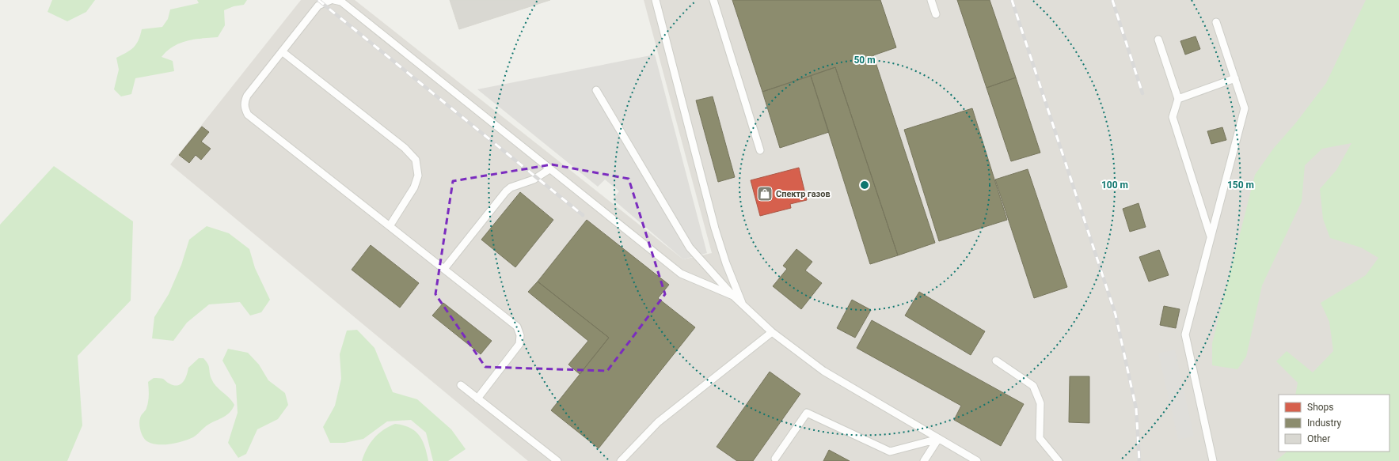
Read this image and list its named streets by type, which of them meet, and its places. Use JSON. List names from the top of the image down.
{
  "places": {
    "shop": ["Спектр газов"]
  },
  "legend": ["Shops", "Industry", "Other"],
  "rings": ["50 m", "100 m", "150 m"]
}
